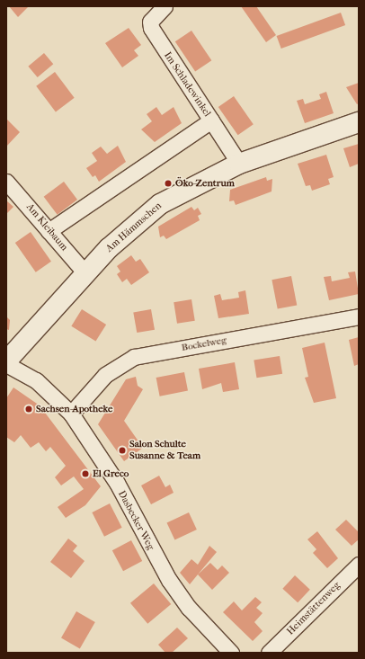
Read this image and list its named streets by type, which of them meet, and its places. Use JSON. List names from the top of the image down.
{
  "streets": {
    "street": [
      "Im Schladewinkel",
      "Am Kleibaum",
      "Am Hämmschen",
      "Bockelweg",
      "Dasbecker Weg",
      "Heimstättenweg"
    ]
  },
  "crossings": [
    ["Im Schladewinkel", "Am Hämmschen"],
    ["Am Kleibaum", "Am Hämmschen"],
    ["Am Hämmschen", "Dasbecker Weg"],
    ["Bockelweg", "Dasbecker Weg"]
  ],
  "places": [
    "Öko-Zentrum",
    "Sachsen-Apotheke",
    "Salon Schulte Susanne & Team",
    "El Greco"
  ]
}
